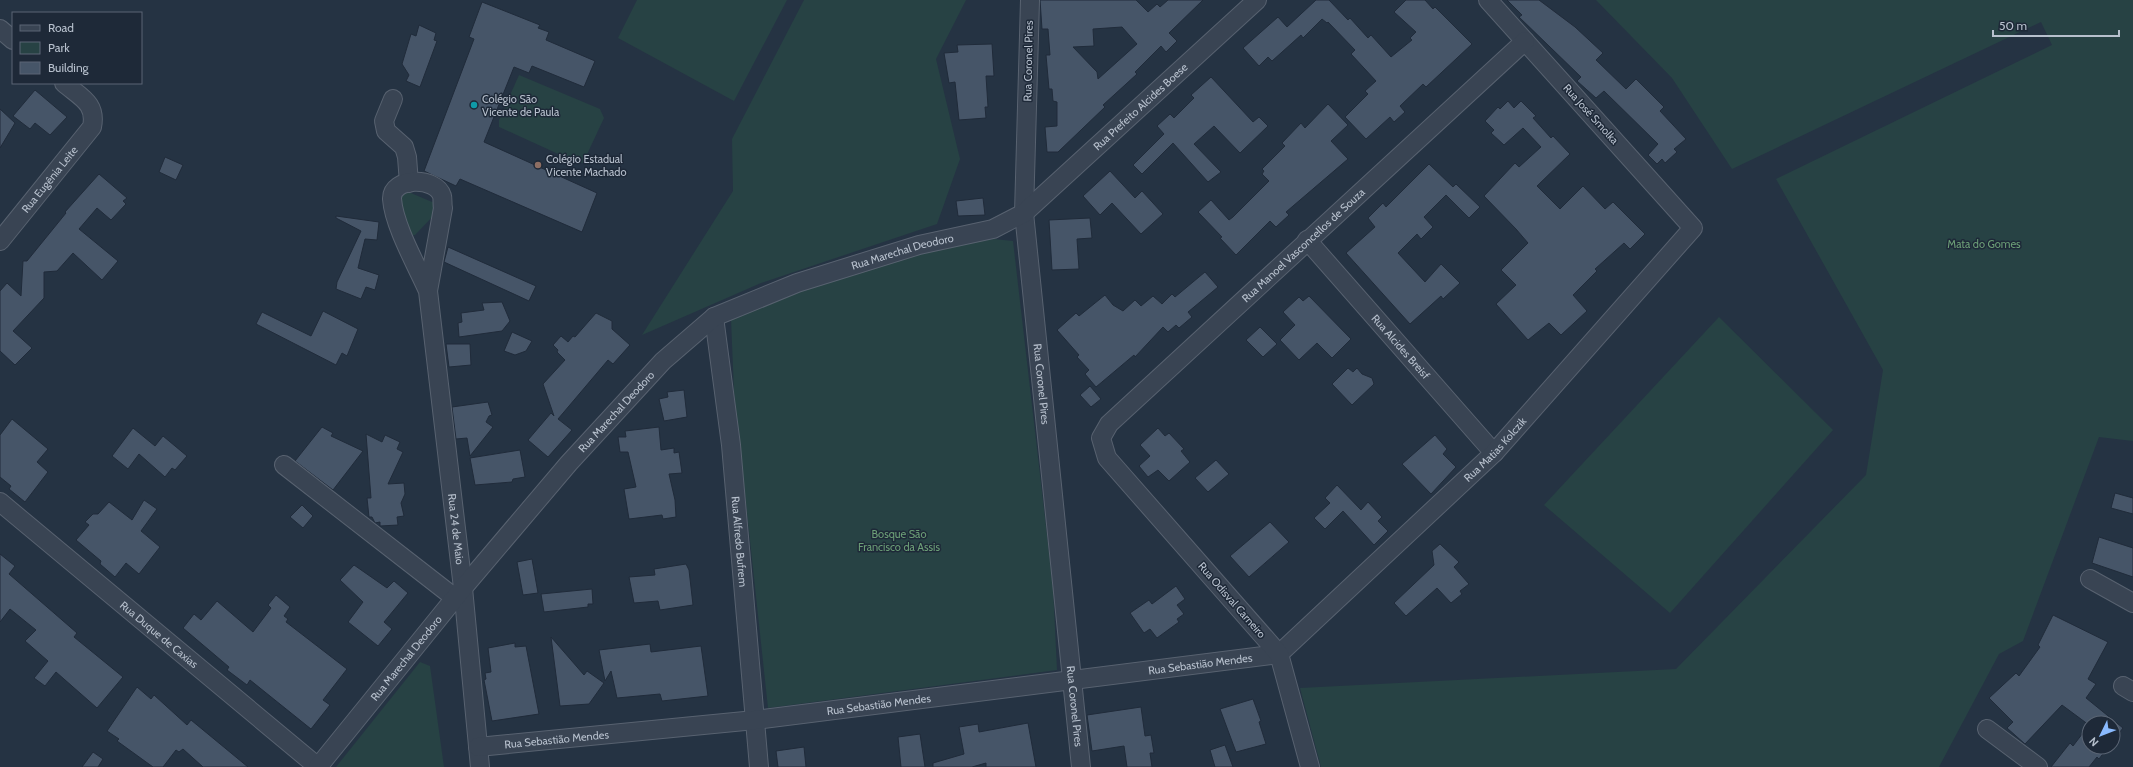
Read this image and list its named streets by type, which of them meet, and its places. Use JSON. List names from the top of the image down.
{
  "streets": {
    "street": [
      "Rua Coronel Pires",
      "Rua Prefeito Alcides Boese",
      "Rua José Smolka",
      "Rua Eugênia Leite",
      "Rua Manoel Vasconcellos de Souza",
      "Rua Marechal Deodoro",
      "Rua Alcides Breisf",
      "Rua Matias Kolczik",
      "Rua 24 de Maio",
      "Rua Alfredo Bufrem",
      "Rua Odisval Carneiro",
      "Rua Duque de Caxias",
      "Rua Sebastião Mendes"
    ]
  },
  "crossings": [
    ["Rua Coronel Pires", "Rua Prefeito Alcides Boese"],
    ["Rua Coronel Pires", "Rua Marechal Deodoro"],
    ["Rua Coronel Pires", "Rua Sebastião Mendes"],
    ["Rua Prefeito Alcides Boese", "Rua Marechal Deodoro"],
    ["Rua José Smolka", "Rua Manoel Vasconcellos de Souza"],
    ["Rua José Smolka", "Rua Matias Kolczik"],
    ["Rua Manoel Vasconcellos de Souza", "Rua Alcides Breisf"],
    ["Rua Manoel Vasconcellos de Souza", "Rua Odisval Carneiro"],
    ["Rua Marechal Deodoro", "Rua 24 de Maio"],
    ["Rua Marechal Deodoro", "Rua Alfredo Bufrem"],
    ["Rua Marechal Deodoro", "Rua Duque de Caxias"],
    ["Rua Alcides Breisf", "Rua Matias Kolczik"],
    ["Rua Matias Kolczik", "Rua Odisval Carneiro"],
    ["Rua Matias Kolczik", "Rua Sebastião Mendes"],
    ["Rua 24 de Maio", "Rua Sebastião Mendes"],
    ["Rua Alfredo Bufrem", "Rua Sebastião Mendes"],
    ["Rua Odisval Carneiro", "Rua Sebastião Mendes"]
  ],
  "parks": ["Mata do Gomes", "Bosque São Francisco da Assis"],
  "places": ["Colégio São Vicente de Paula", "Colégio Estadual Vicente Machado"],
  "legend": ["Road", "Park", "Building"],
  "scale_bar": "50 m",
  "north": "bottom left"
}
